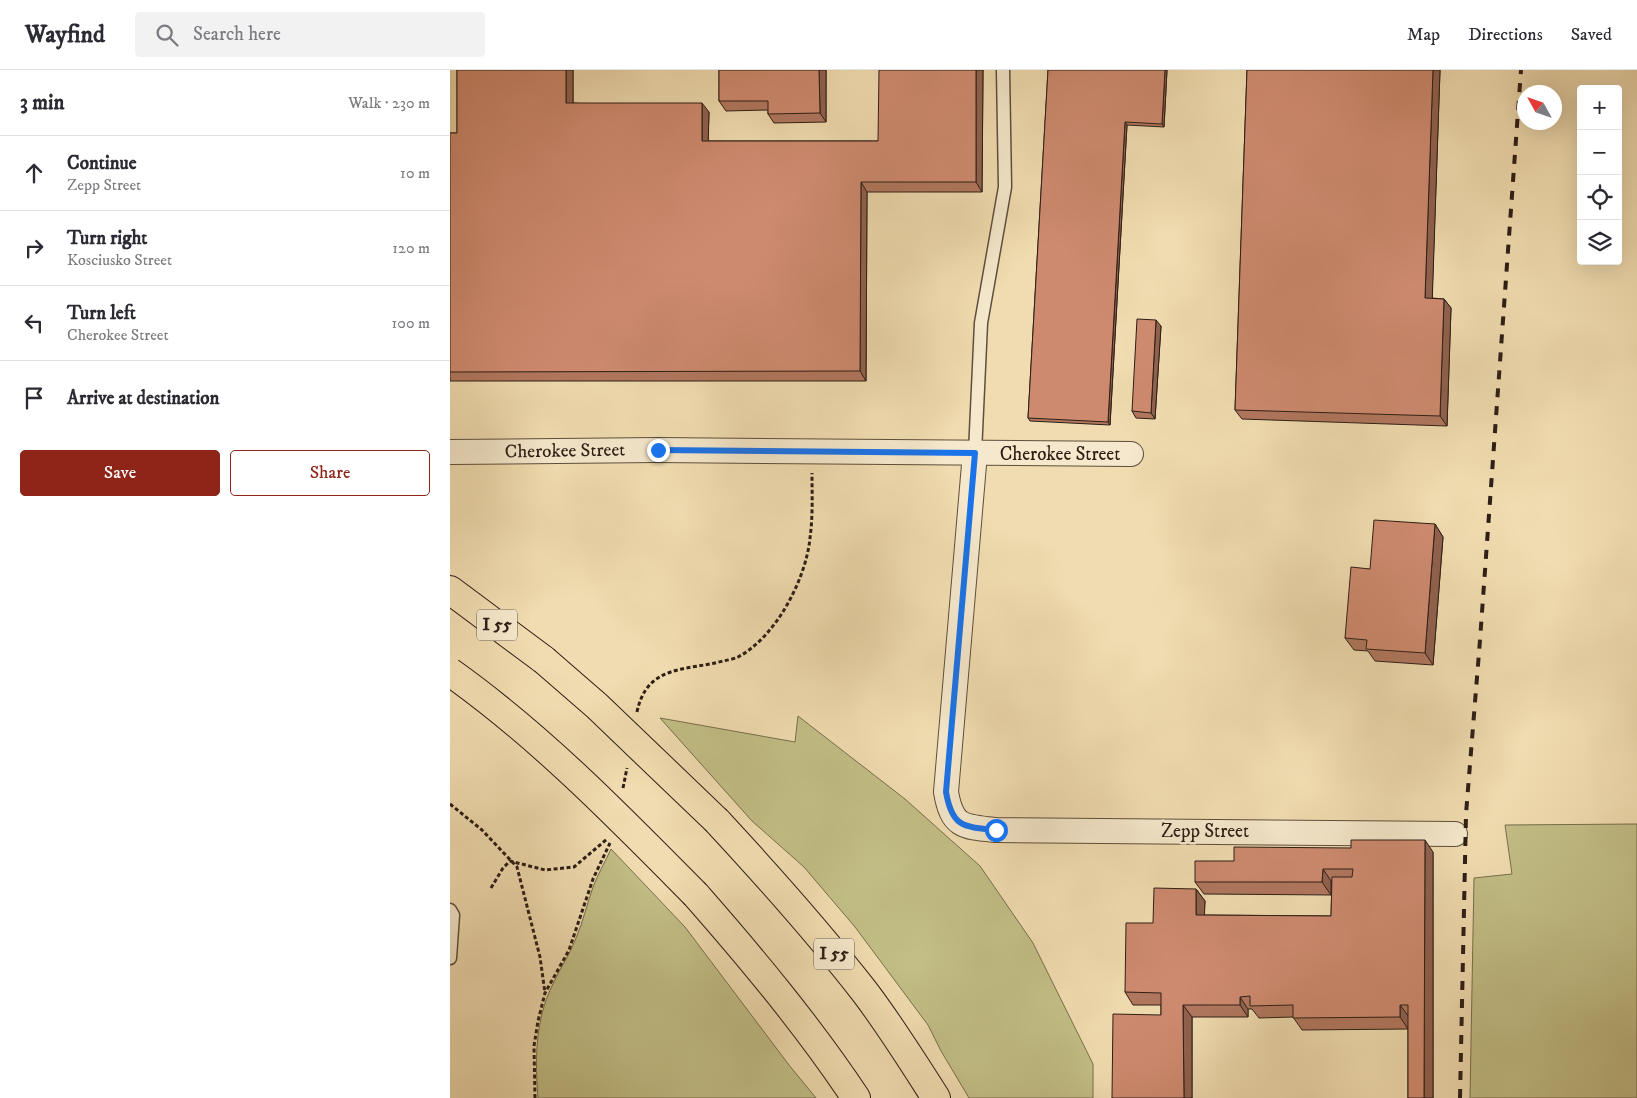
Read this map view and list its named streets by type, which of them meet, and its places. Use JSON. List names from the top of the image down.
{
  "streets": {
    "highway": ["I 55"],
    "street": ["Cherokee Street", "Zepp Street"]
  },
  "crossings": [
    ["Cherokee Street", "Zepp Street"]
  ],
  "north": "top left",
  "page": {
    "header": "Wayfind",
    "search": "Search here",
    "nav": ["Map", "Directions", "Saved"],
    "heading": ["3 min", "Walk · 230 m"],
    "map_buttons": ["+", "−"],
    "list": [
      ["Continue", "Zepp Street", "10 m"],
      ["Turn right", "Kosciusko Street", "120 m"],
      ["Turn left", "Cherokee Street", "100 m"],
      "Arrive at destination"
    ],
    "buttons": ["Save", "Share"]
  }
}
